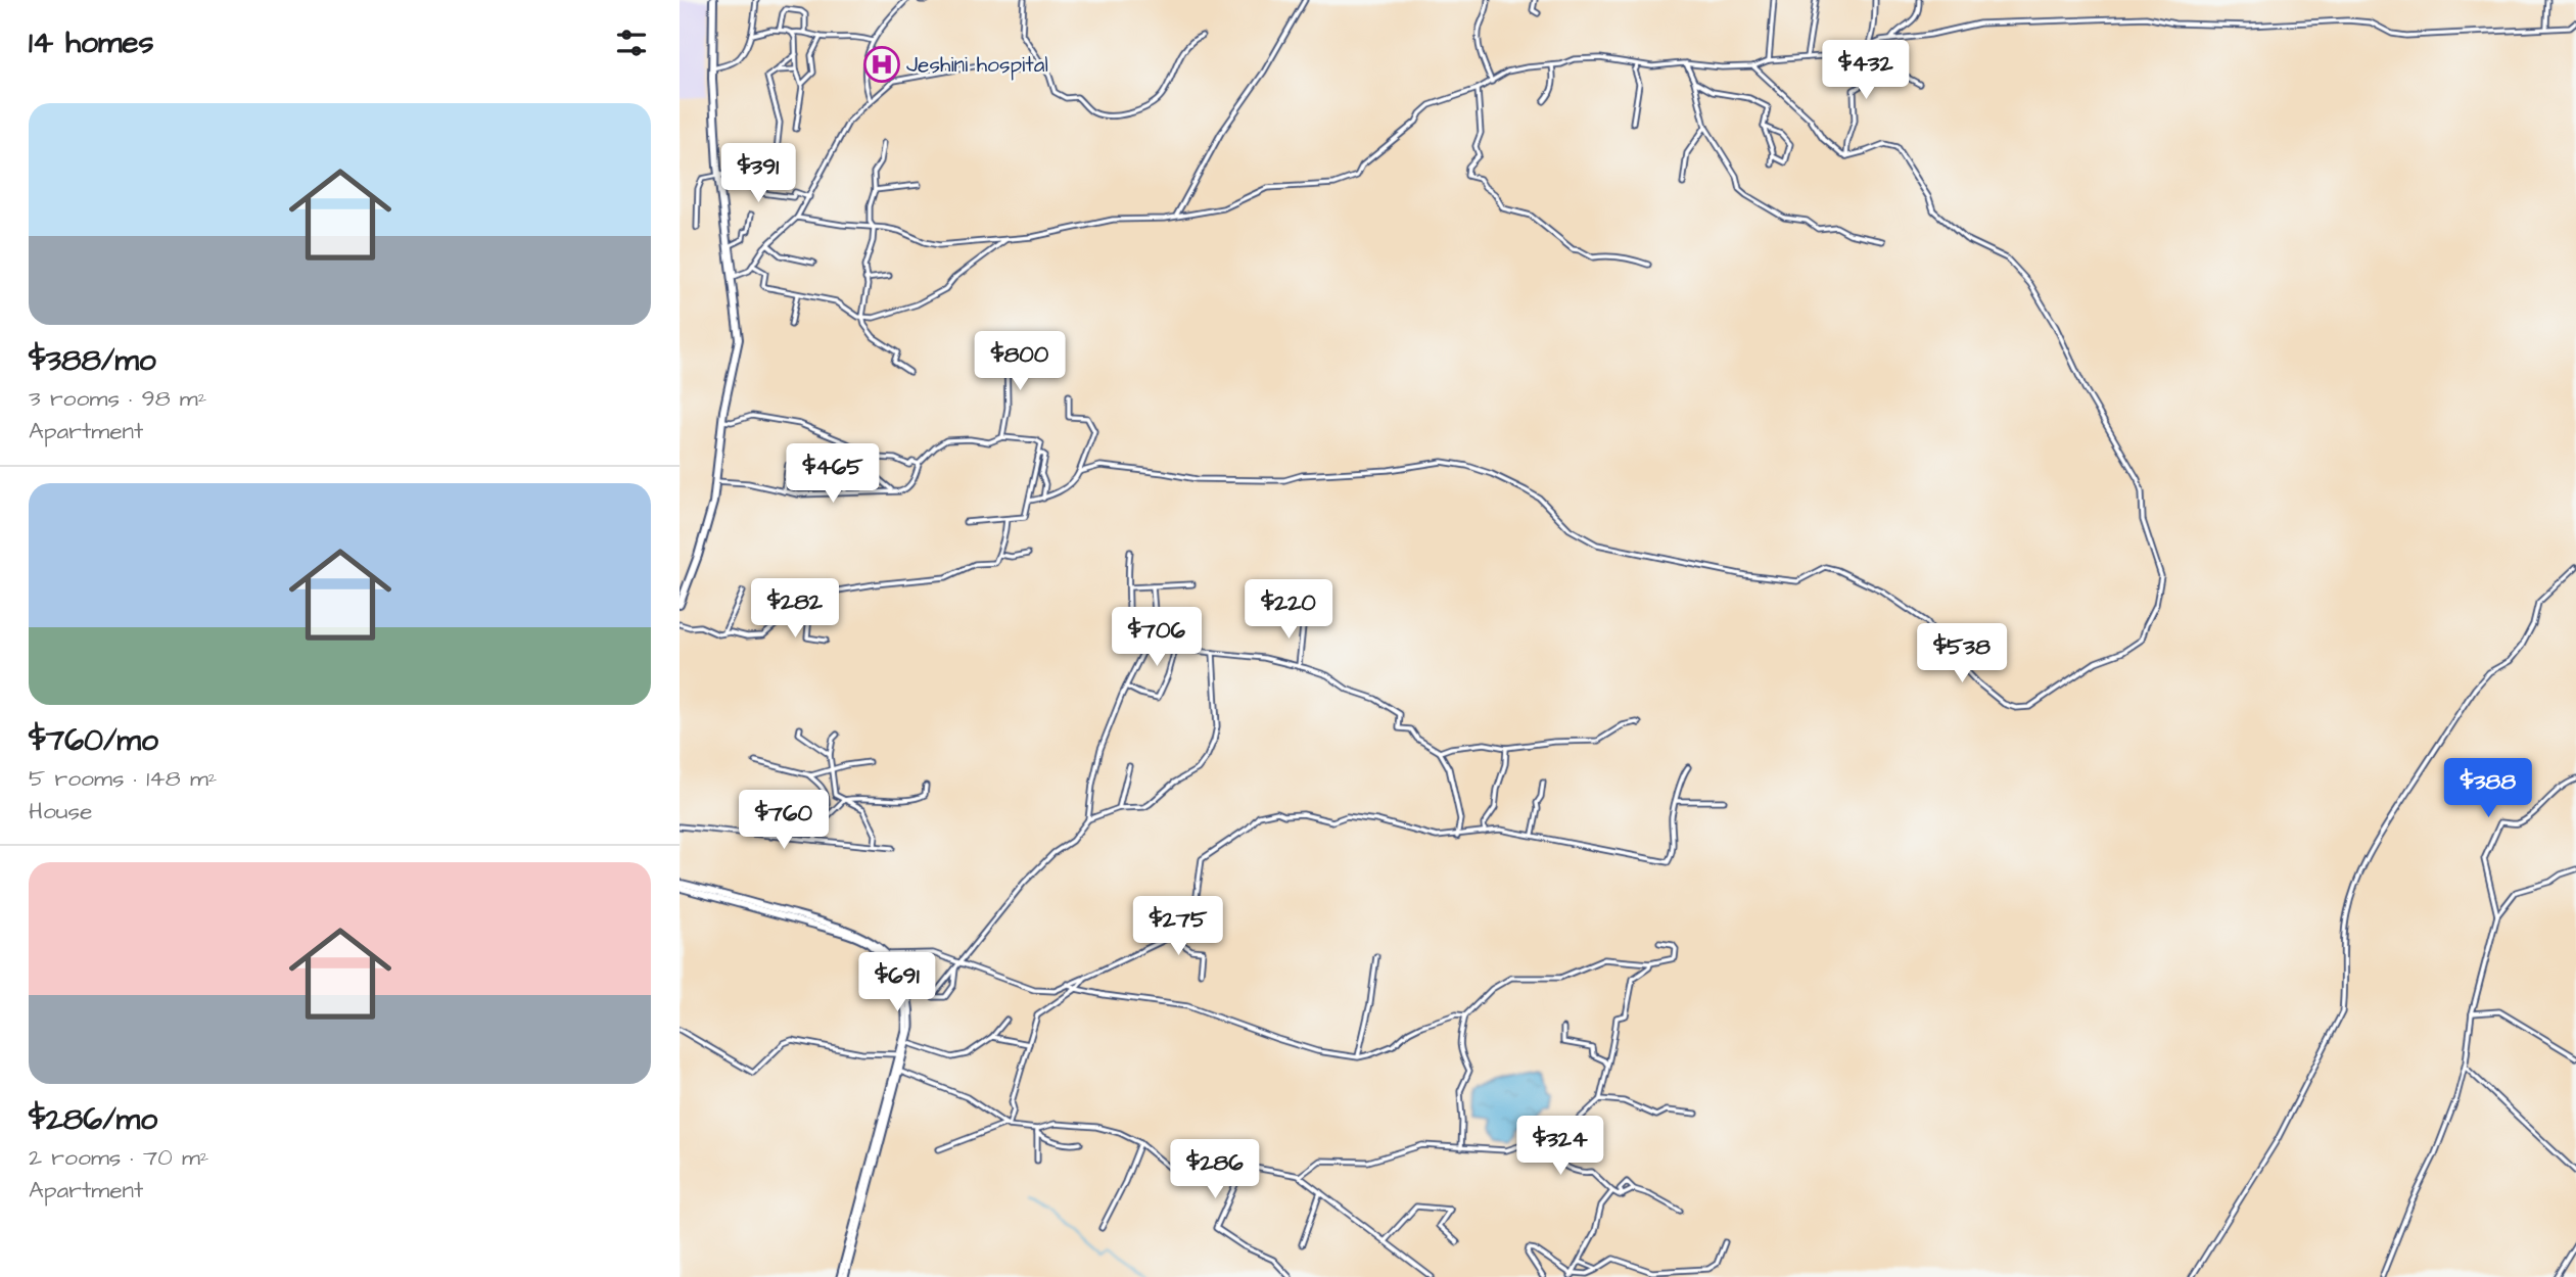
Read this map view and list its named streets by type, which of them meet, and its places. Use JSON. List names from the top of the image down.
{
  "places": {
    "hospital": ["Jeshini hospital"]
  },
  "page": {
    "heading": "14 homes",
    "price": [
      "$432",
      "$391",
      "$800",
      "$465",
      "$282",
      "$220",
      "$706",
      "$538",
      "$388",
      "$760",
      "$275",
      "$691",
      "$324",
      "$286"
    ],
    "list": [
      {
        "name": "$388/mo",
        "note": "3 rooms · 98 m² · Apartment"
      },
      {
        "name": "$760/mo",
        "note": "5 rooms · 148 m² · House"
      },
      {
        "name": "$286/mo",
        "note": "2 rooms · 70 m² · Apartment"
      }
    ]
  }
}
